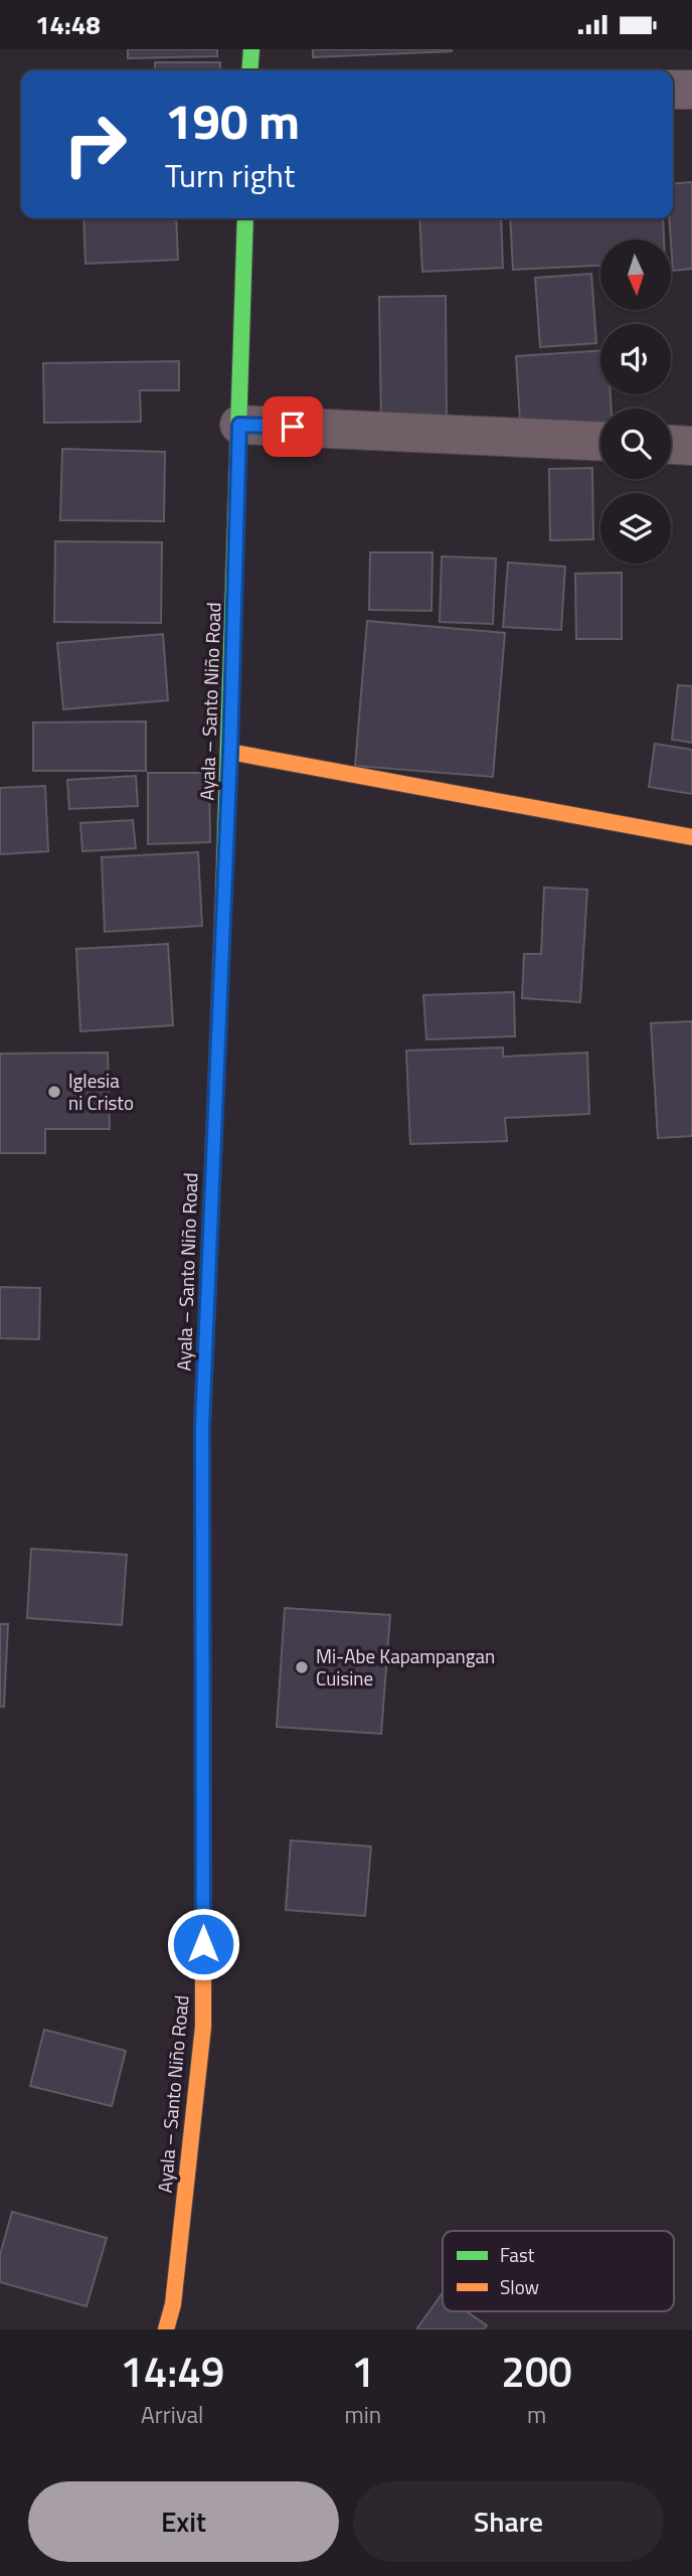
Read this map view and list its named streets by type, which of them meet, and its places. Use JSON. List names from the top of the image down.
{
  "streets": {
    "street": ["Ayala – Santo Niño Road"]
  },
  "places": ["Iglesia ni Cristo", "Mi-Abe Kapampangan Cuisine"],
  "legend": ["Fast", "Slow"],
  "north": "bottom",
  "page": {
    "status": "14:48",
    "turn": ["190 m", "Turn right"],
    "eta": [
      "14:49",
      "Arrival",
      "1",
      "min",
      "200",
      "m"
    ],
    "buttons": ["Exit", "Share"]
  }
}
